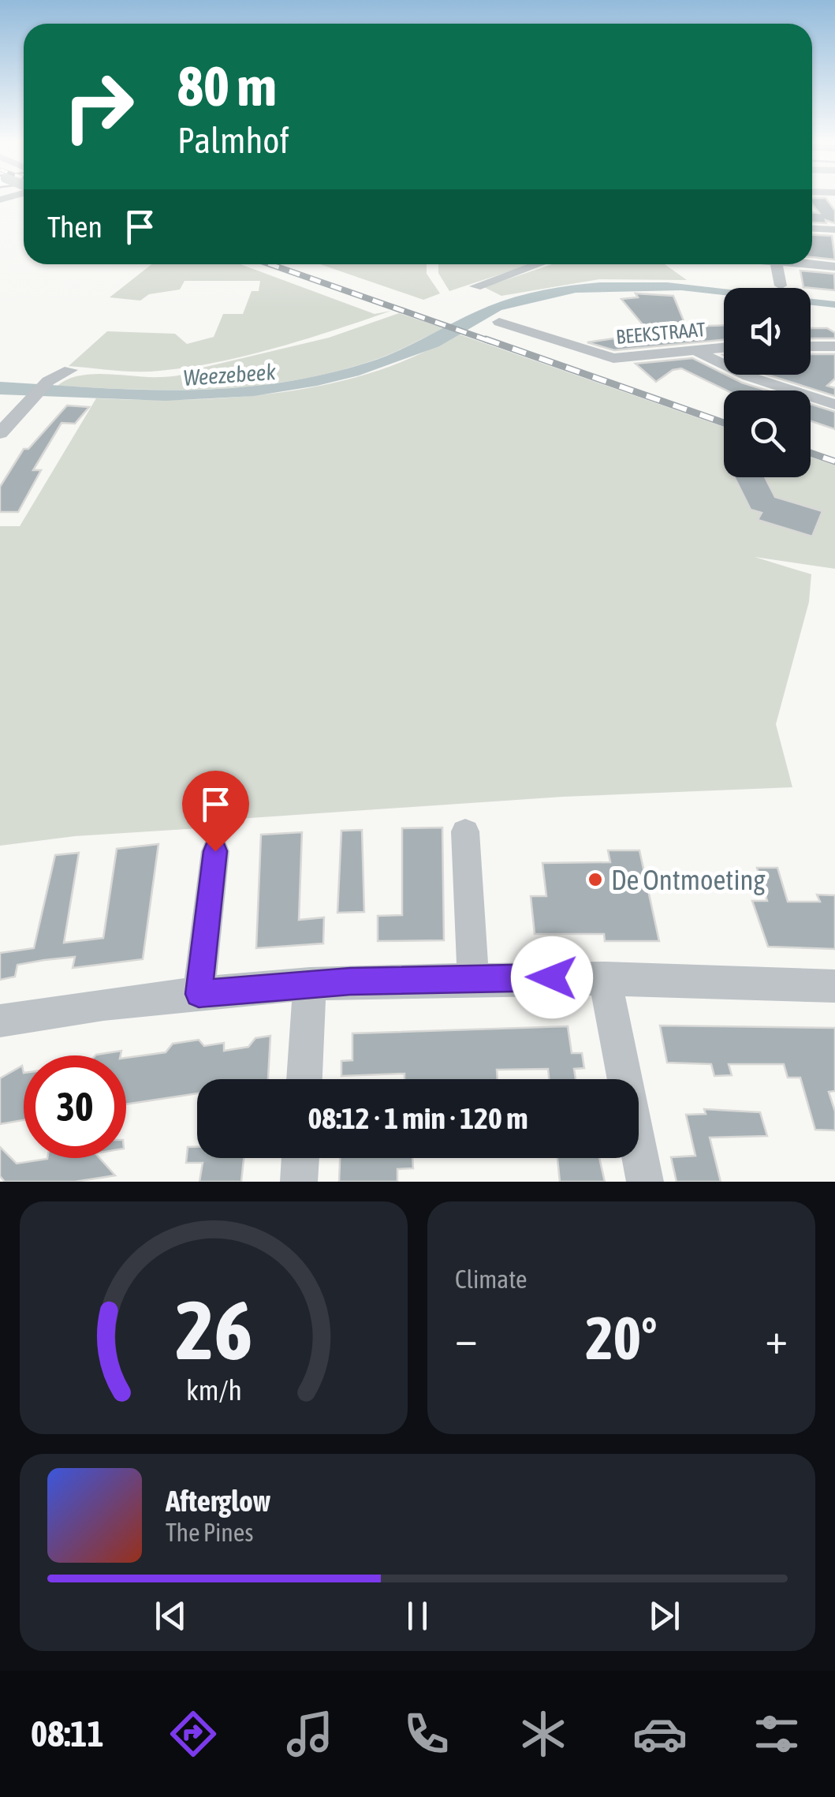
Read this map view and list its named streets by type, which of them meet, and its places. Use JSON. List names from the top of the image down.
{
  "streets": {
    "street": ["BEEKSTRAAT"]
  },
  "water": ["Weezebeek"],
  "places": ["De Ontmoeting"],
  "page": {
    "turn": ["80 m", "Palmhof"],
    "then": "Then",
    "limit": "30",
    "trip": "08:12 · 1 min · 120 m",
    "tile": "Climate",
    "heat": ["−", "20°", "+"],
    "song": ["Afterglow", "The Pines"],
    "tabs": "08:11",
    "gauge": ["26", "km/h"]
  }
}
